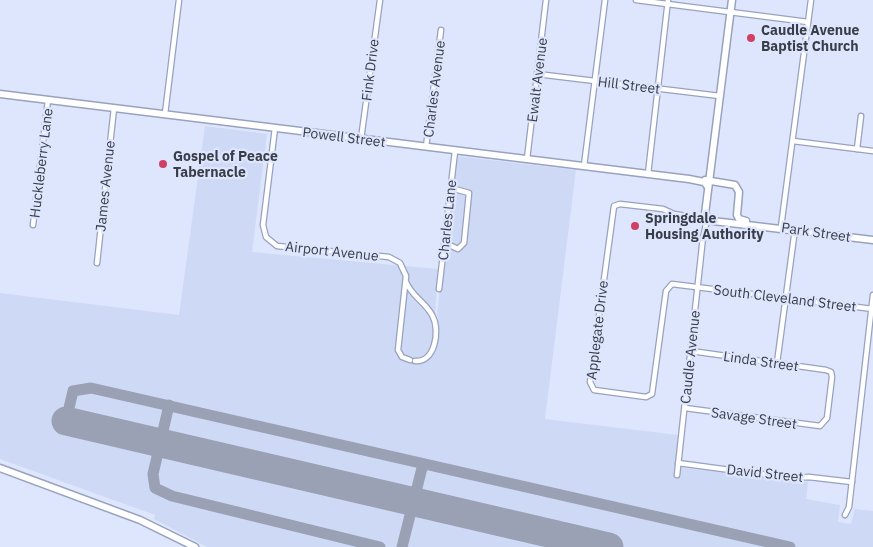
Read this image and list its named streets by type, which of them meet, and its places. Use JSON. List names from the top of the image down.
{
  "streets": {
    "street": [
      "Fink Drive",
      "Ewalt Avenue",
      "Hill Street",
      "Charles Avenue",
      "Powell Street",
      "Huckleberry Lane",
      "James Avenue",
      "Charles Lane",
      "Park Street",
      "Airport Avenue",
      "South Cleveland Street",
      "Applegate Drive",
      "Caudle Avenue",
      "Linda Street",
      "Savage Street",
      "David Street"
    ]
  },
  "crossings": [
    ["Fink Drive", "Powell Street"],
    ["Ewalt Avenue", "Hill Street"],
    ["Ewalt Avenue", "Powell Street"],
    ["Charles Avenue", "Powell Street"],
    ["Powell Street", "Huckleberry Lane"],
    ["Powell Street", "James Avenue"],
    ["Powell Street", "Charles Lane"],
    ["Powell Street", "Airport Avenue"],
    ["Park Street", "Applegate Drive"],
    ["Park Street", "Caudle Avenue"],
    ["South Cleveland Street", "Applegate Drive"],
    ["South Cleveland Street", "Caudle Avenue"],
    ["Applegate Drive", "Caudle Avenue"],
    ["Caudle Avenue", "Linda Street"],
    ["Caudle Avenue", "Savage Street"],
    ["Caudle Avenue", "David Street"],
    ["Linda Street", "Savage Street"]
  ],
  "places": ["Caudle Avenue Baptist Church", "Gospel of Peace Tabernacle", "Springdale Housing Authority"]
}
